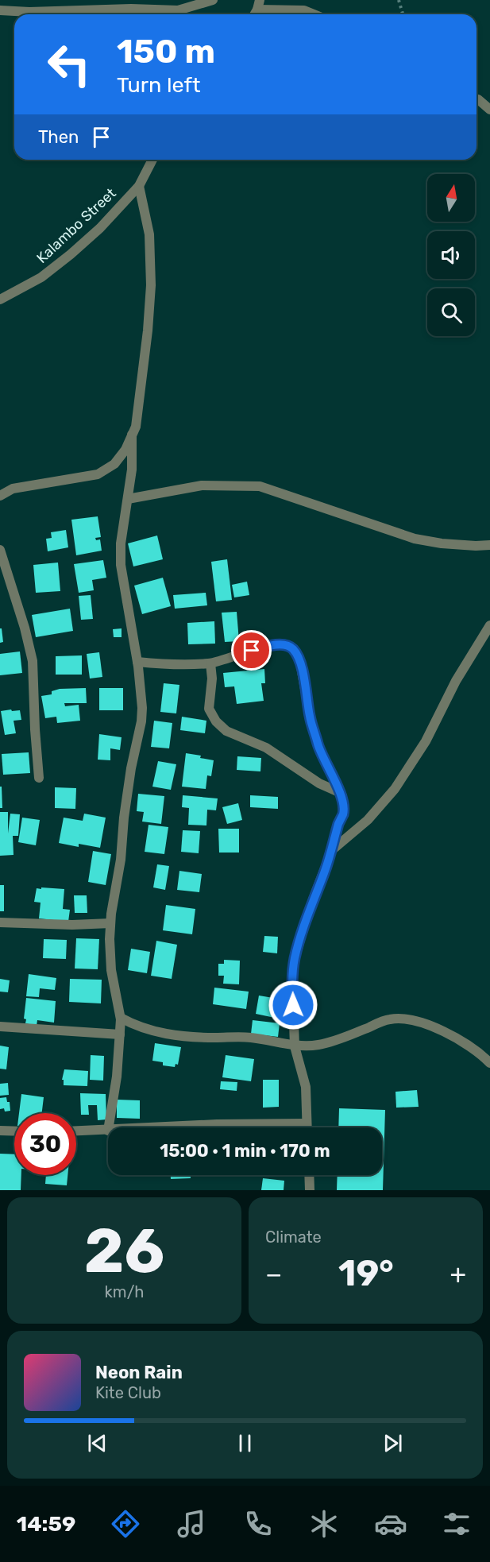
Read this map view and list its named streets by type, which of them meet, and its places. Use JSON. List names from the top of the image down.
{
  "streets": {
    "street": ["Kalambo Street"]
  },
  "north": "top",
  "page": {
    "turn": ["150 m", "Turn left"],
    "then": "Then",
    "limit": "30",
    "trip": "15:00 · 1 min · 170 m",
    "tile": [
      ["26", "km/h"],
      "Climate"
    ],
    "heat": ["−", "19°", "+"],
    "song": ["Neon Rain", "Kite Club"],
    "tabs": "14:59"
  }
}
